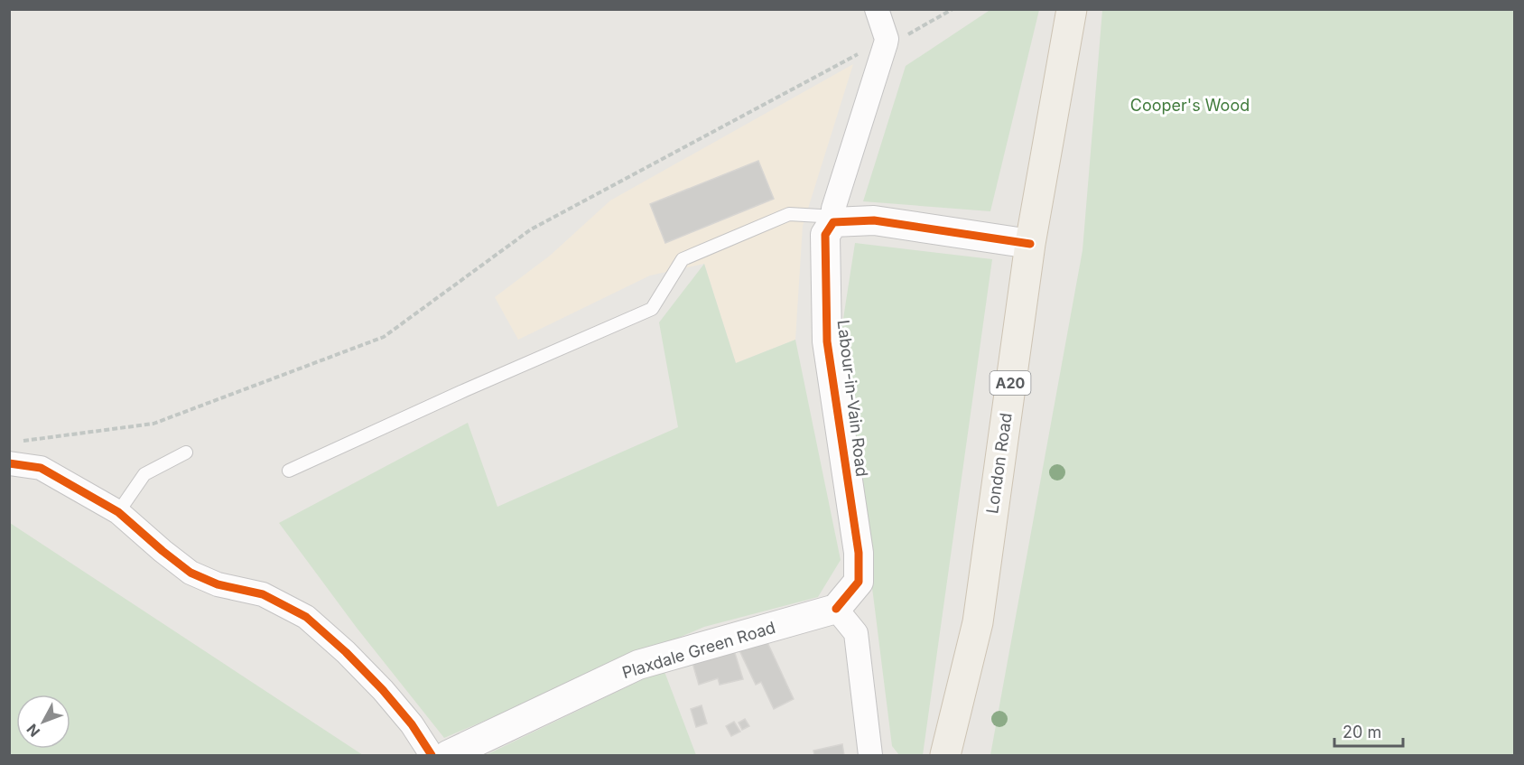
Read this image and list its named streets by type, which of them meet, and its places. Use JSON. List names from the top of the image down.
{
  "streets": {
    "main road": ["A20", "London Road"],
    "street": ["Labour-in-Vain Road", "Plaxdale Green Road"]
  },
  "crossings": [
    ["Labour-in-Vain Road", "Plaxdale Green Road"]
  ],
  "parks": ["Cooper's Wood"],
  "scale_bar": "20 m",
  "north": "bottom left"
}
